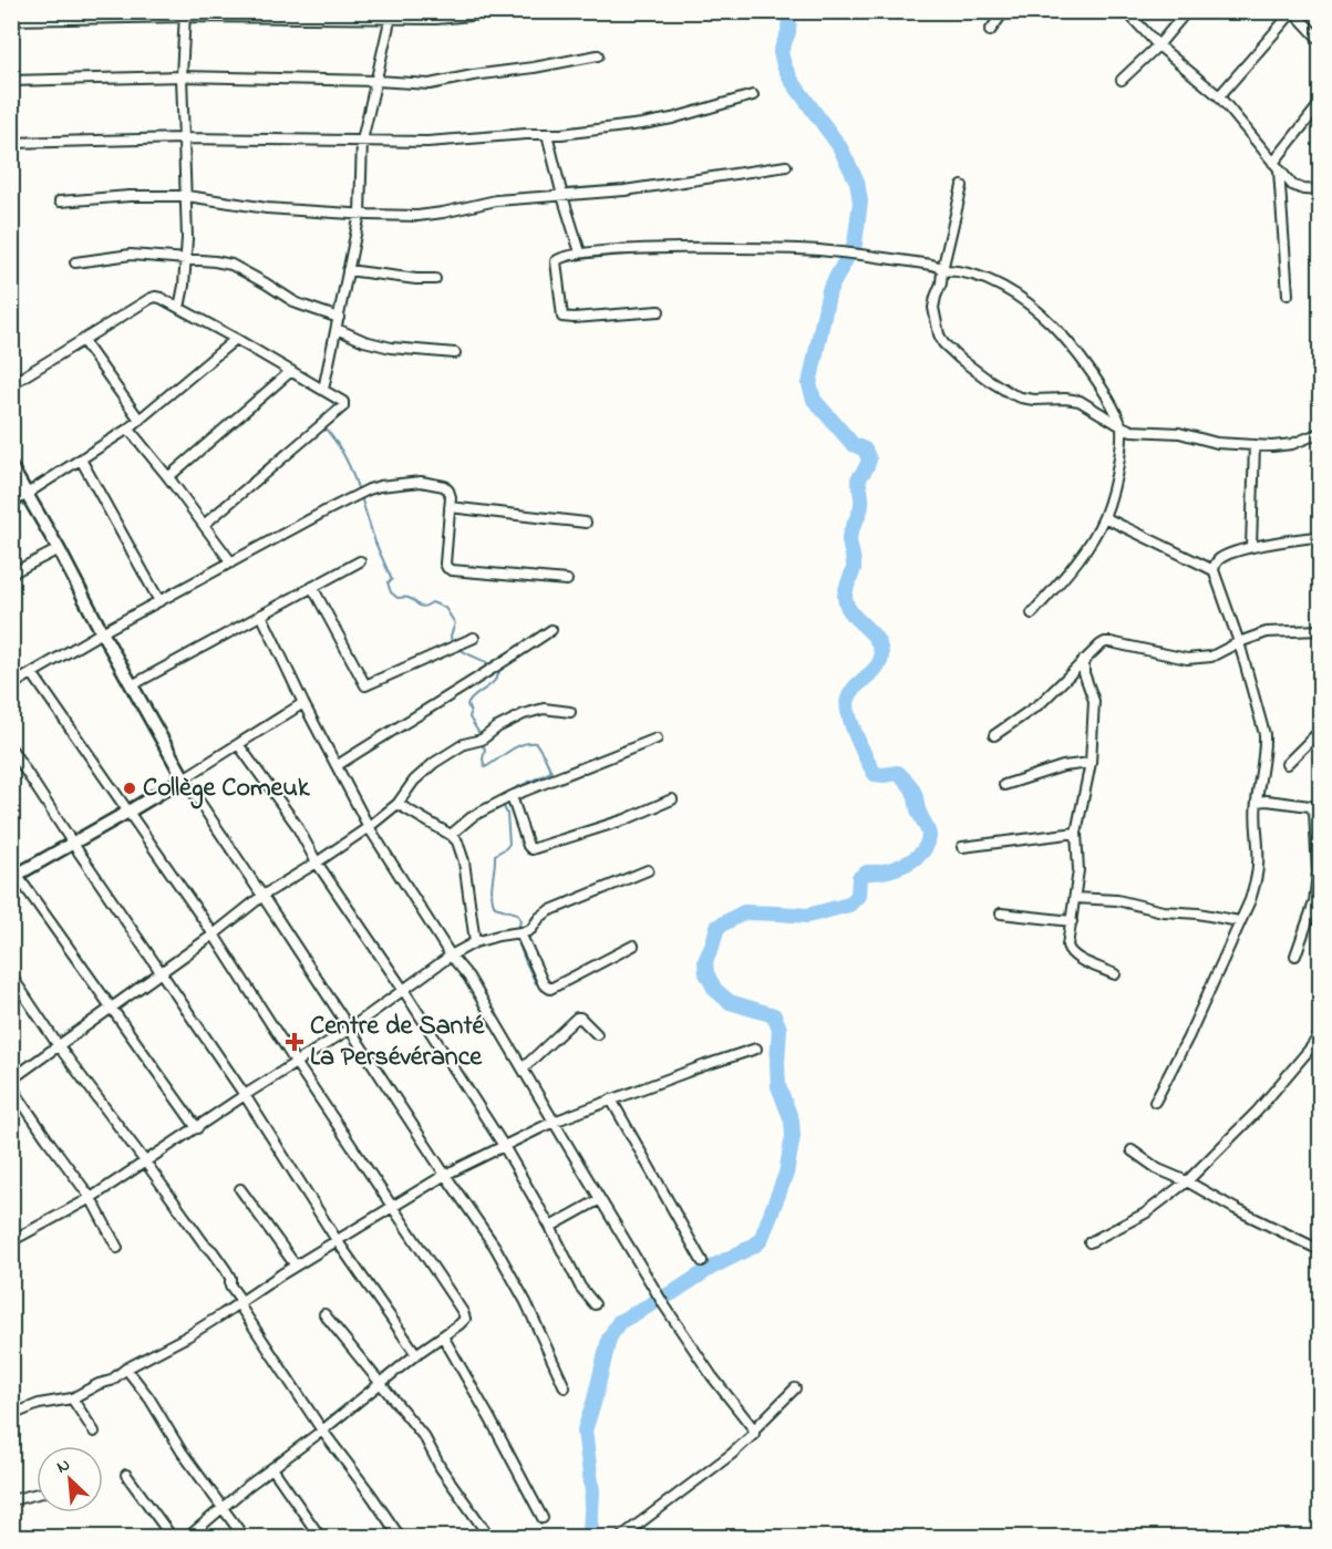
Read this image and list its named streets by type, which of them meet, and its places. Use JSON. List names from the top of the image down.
{
  "places": {
    "other": ["Collège Comeuk"],
    "health": ["Centre de Santé La Persévérance"]
  },
  "north": "top left"
}
